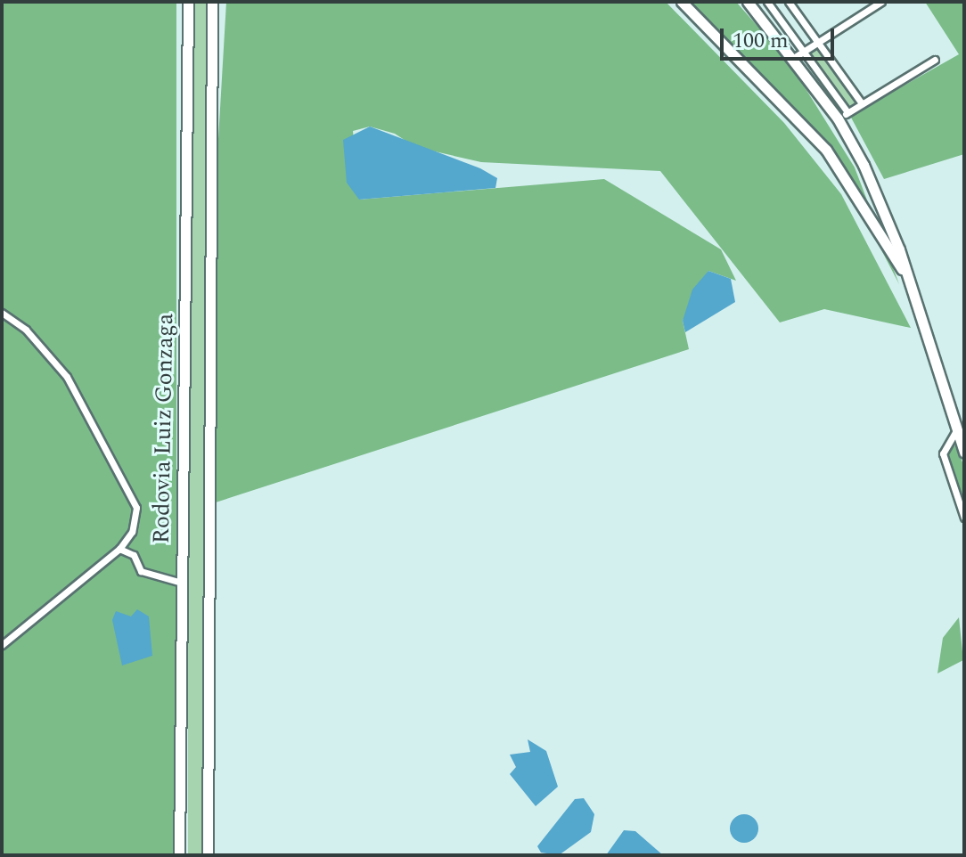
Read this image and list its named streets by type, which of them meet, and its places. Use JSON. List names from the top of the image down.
{
  "streets": {
    "main road": ["Rodovia Luiz Gonzaga"]
  },
  "scale_bar": "100 m"
}
